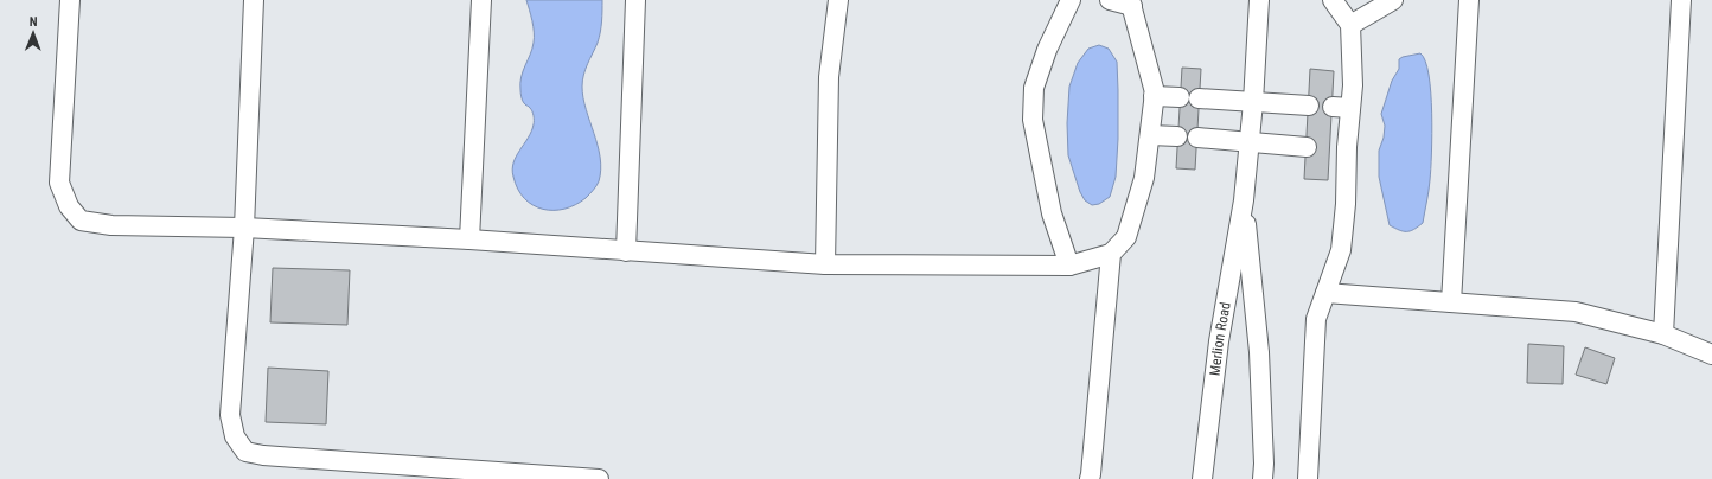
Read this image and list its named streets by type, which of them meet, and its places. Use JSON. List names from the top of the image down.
{
  "streets": {
    "street": ["Merlion Road"]
  },
  "north": "top"
}
